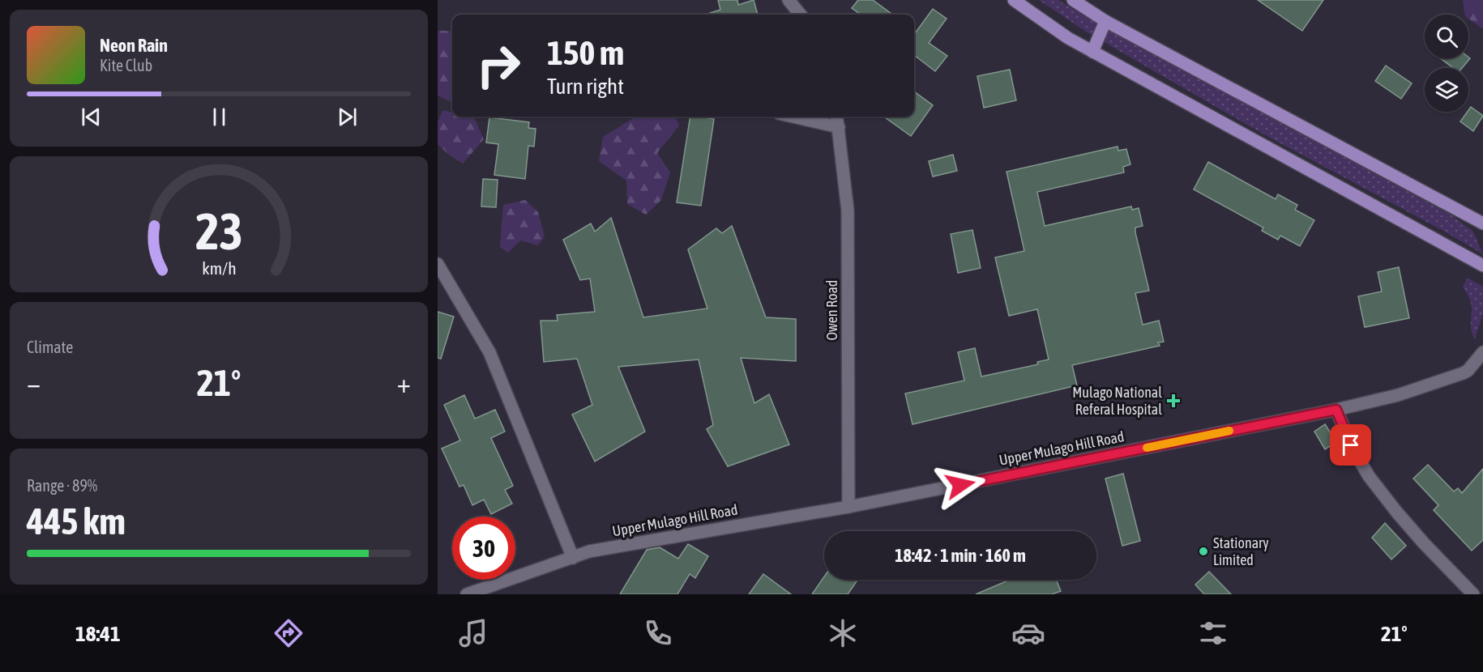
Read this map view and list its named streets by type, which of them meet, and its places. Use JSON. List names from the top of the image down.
{
  "streets": {
    "street": ["Owen Road", "Upper Mulago Hill Road"]
  },
  "crossings": [
    ["Owen Road", "Upper Mulago Hill Road"]
  ],
  "places": {
    "health": ["Mulago National Referal Hospital"],
    "other": ["Stationary Limited"]
  },
  "page": {
    "turn": ["150 m", "Turn right"],
    "song": ["Neon Rain", "Kite Club"],
    "tile": [
      "Climate",
      ["Range · 89%", "445 km"]
    ],
    "heat": ["−", "21°", "+"],
    "limit": "30",
    "trip": "18:42 · 1 min · 160 m",
    "tabs": ["18:41", "21°"],
    "gauge": ["23", "km/h"]
  }
}
